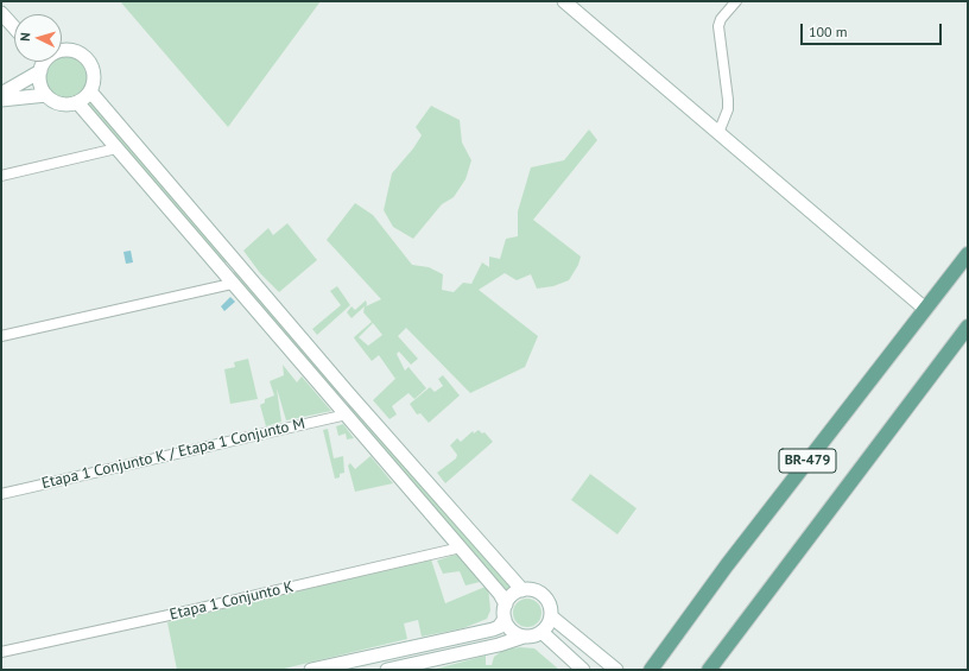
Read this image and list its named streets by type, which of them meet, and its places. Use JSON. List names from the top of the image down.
{
  "streets": {
    "main road": ["BR-479"],
    "street": ["Etapa 1 Conjunto K / Etapa 1 Conjunto M", "Etapa 1 Conjunto K"]
  },
  "scale_bar": "100 m",
  "north": "left"
}
